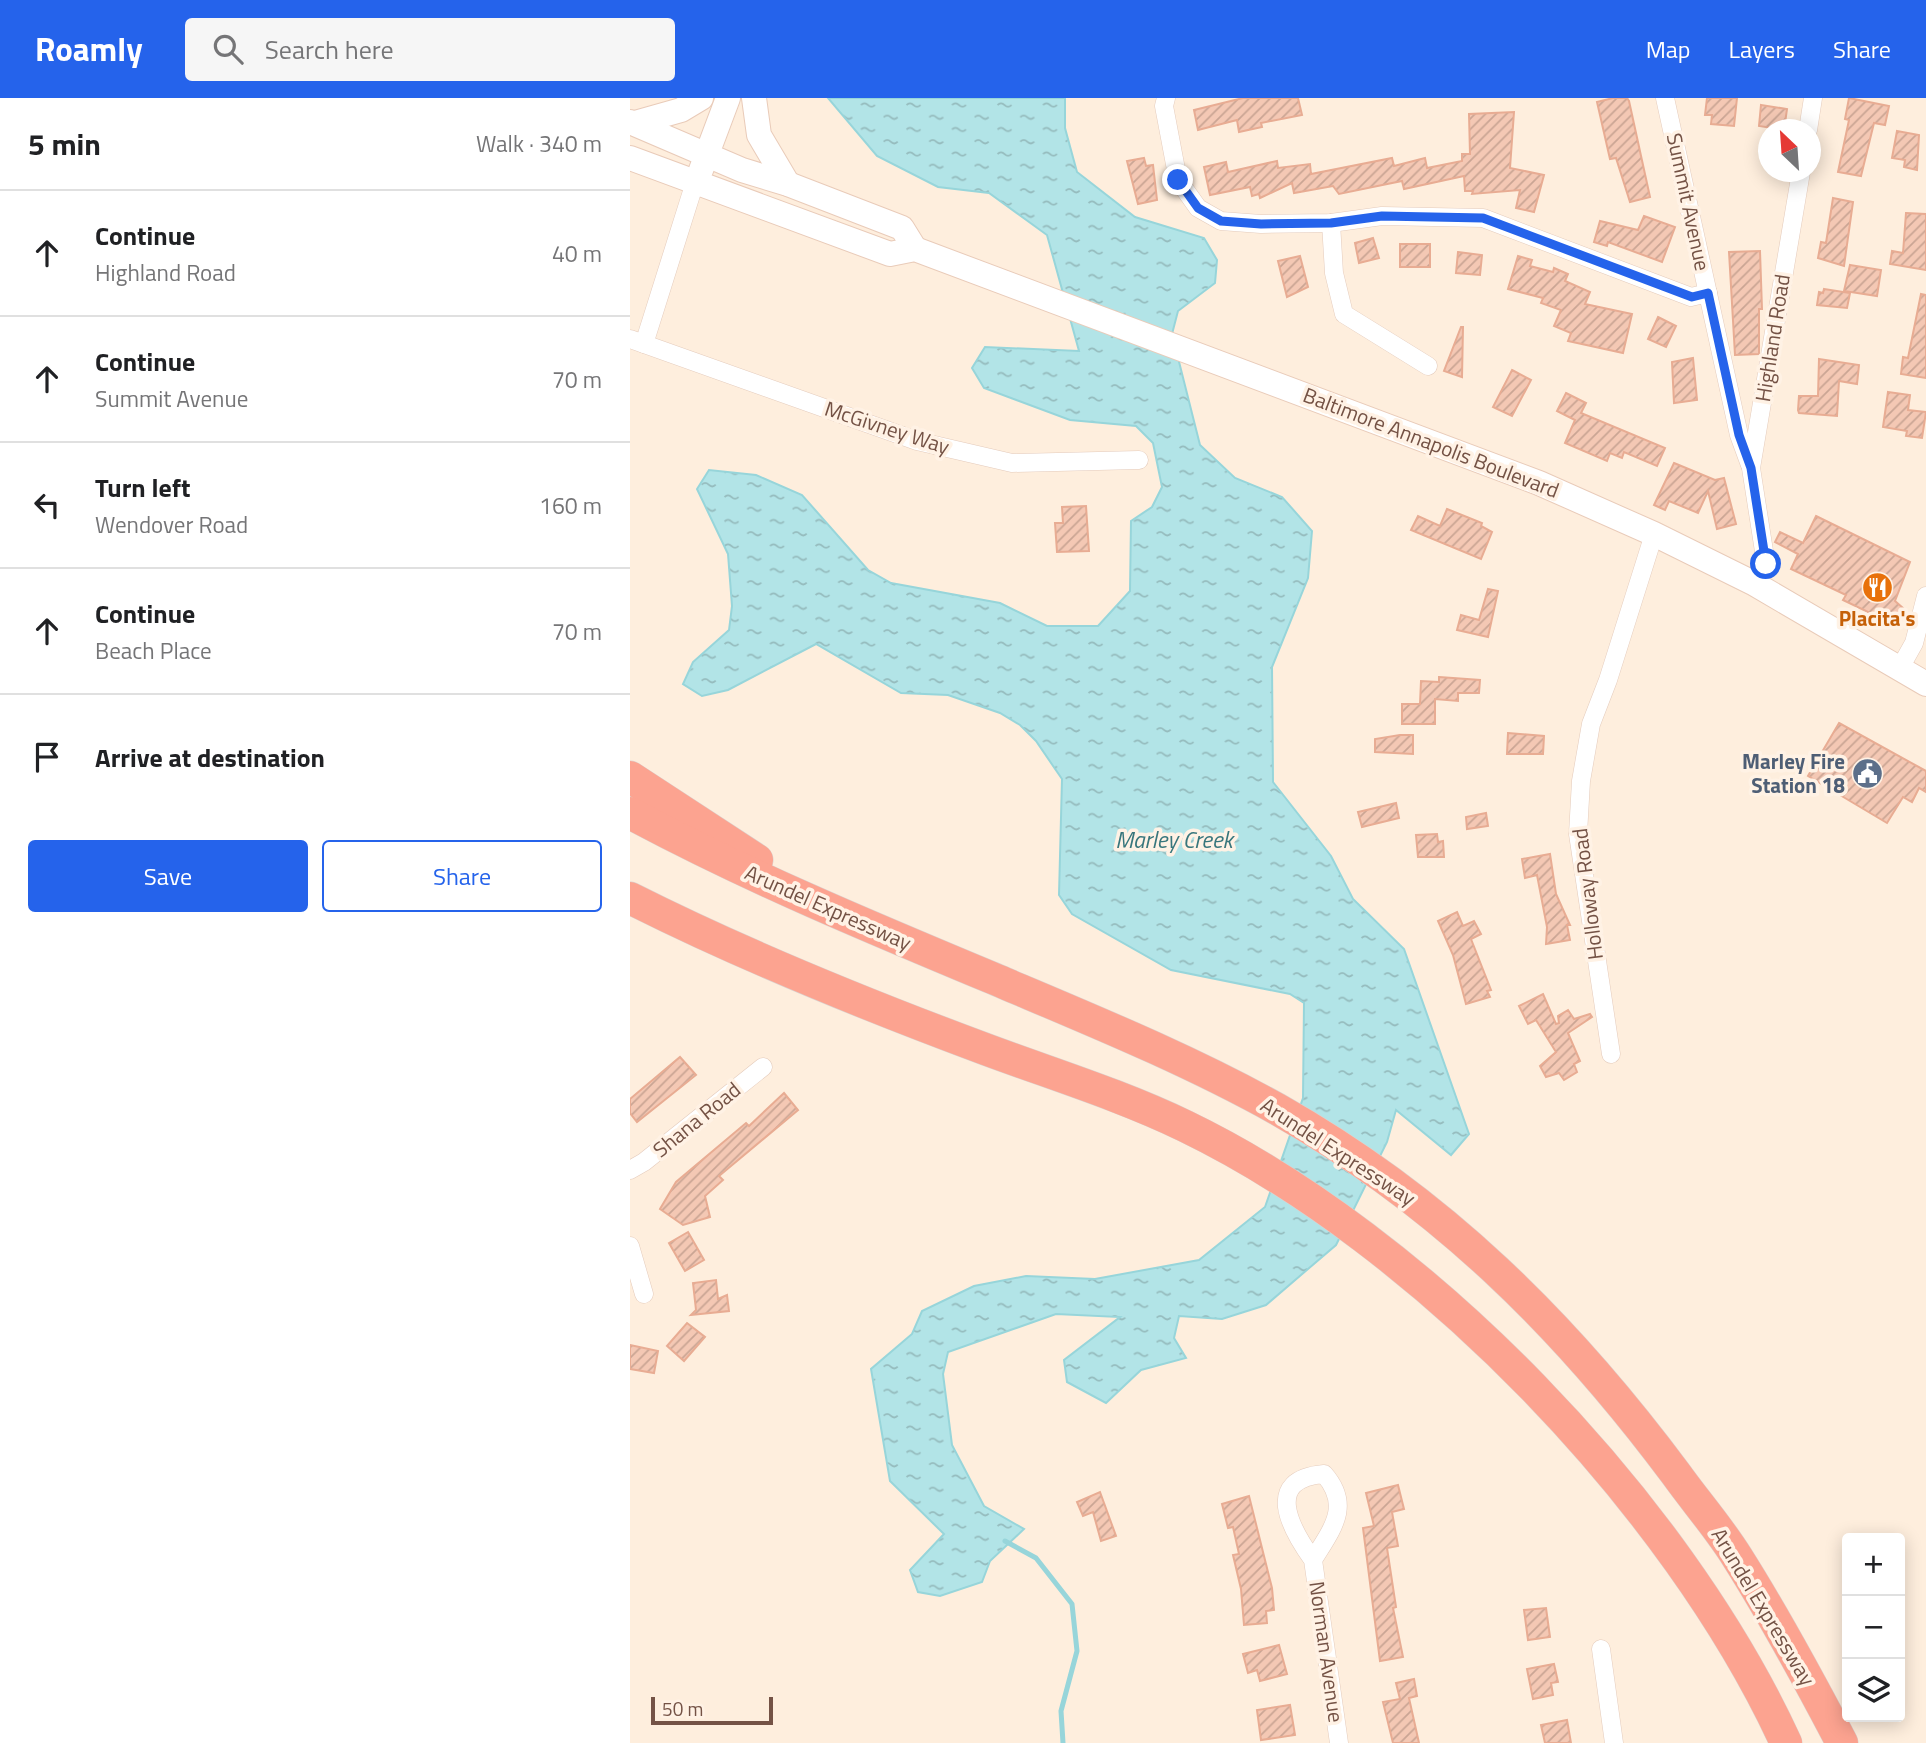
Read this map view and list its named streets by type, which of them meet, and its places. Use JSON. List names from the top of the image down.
{
  "streets": {
    "highway": ["Arundel Expressway"],
    "main road": ["Baltimore Annapolis Boulevard"],
    "street": [
      "Summit Avenue",
      "Highland Road",
      "McGivney Way",
      "Holloway Road",
      "Shana Road",
      "Norman Avenue"
    ]
  },
  "crossings": [
    ["Summit Avenue", "Highland Road"],
    ["Highland Road", "Baltimore Annapolis Boulevard"],
    ["McGivney Way", "Baltimore Annapolis Boulevard"],
    ["Baltimore Annapolis Boulevard", "Holloway Road"]
  ],
  "water": ["Marley Creek"],
  "places": {
    "restaurant": ["Placita's"],
    "public building": ["Marley Fire Station 18"]
  },
  "scale_bar": "50 m",
  "north": "top left",
  "page": {
    "header": "Roamly",
    "search": "Search here",
    "nav": ["Map", "Layers", "Share"],
    "heading": ["5 min", "Walk · 340 m"],
    "list": [
      ["Continue", "Highland Road", "40 m"],
      ["Continue", "Summit Avenue", "70 m"],
      ["Turn left", "Wendover Road", "160 m"],
      ["Continue", "Beach Place", "70 m"],
      "Arrive at destination"
    ],
    "buttons": ["Save", "Share"],
    "map_buttons": ["+", "−"],
    "scale": "50 m"
  }
}
